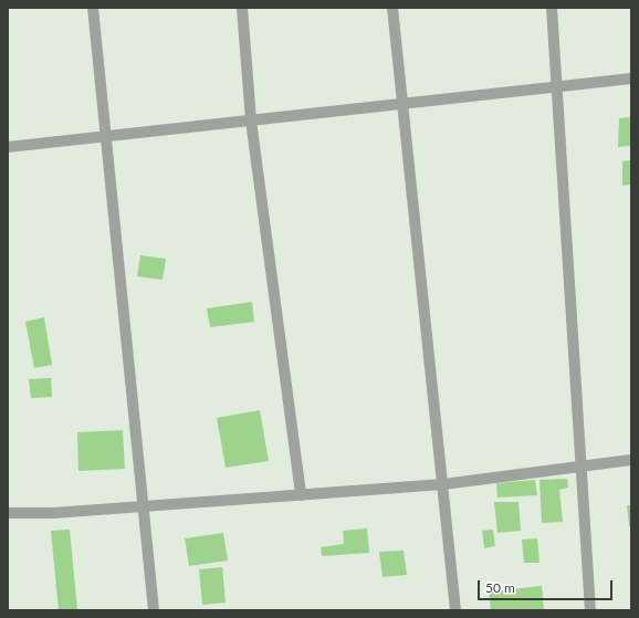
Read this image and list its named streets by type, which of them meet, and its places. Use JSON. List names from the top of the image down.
{
  "scale_bar": "50 m"
}
